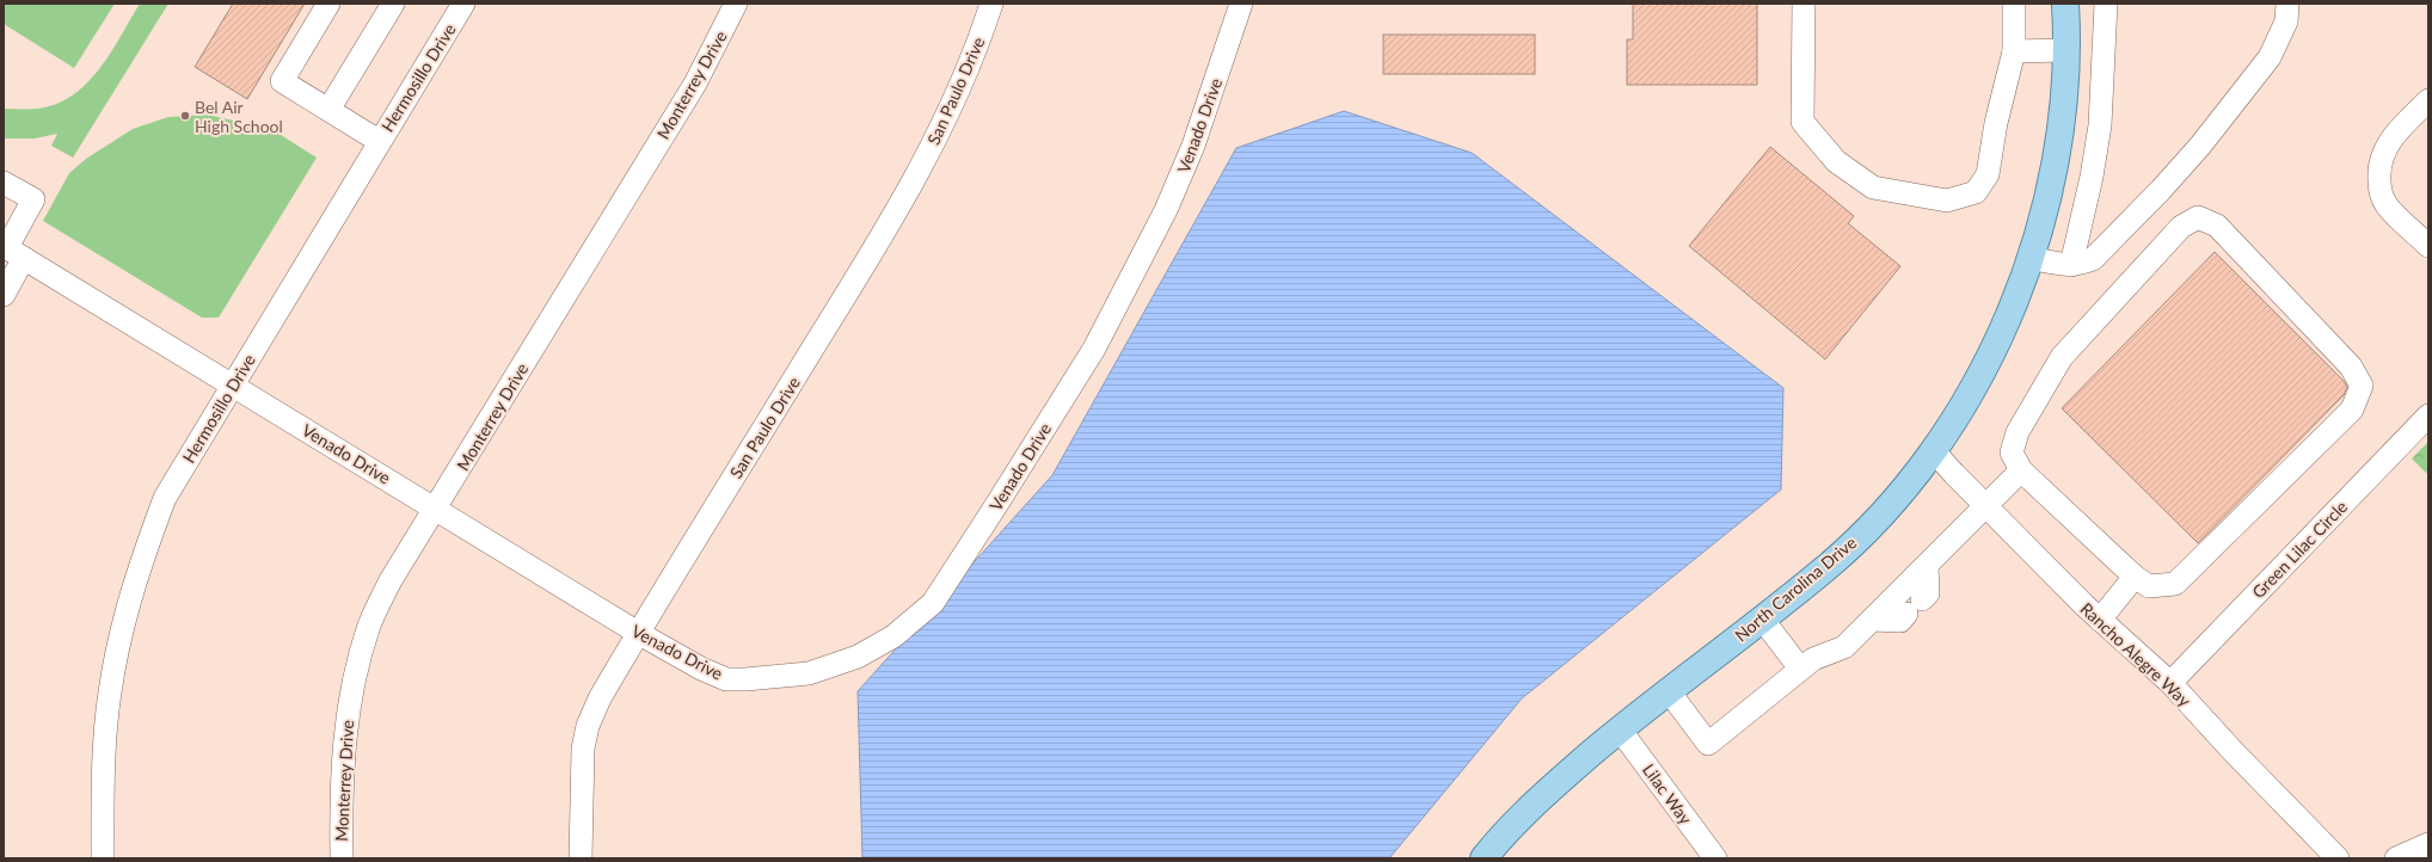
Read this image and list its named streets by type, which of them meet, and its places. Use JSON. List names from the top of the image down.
{
  "streets": {
    "main road": ["North Carolina Drive"],
    "street": [
      "Hermosillo Drive",
      "Monterrey Drive",
      "San Paulo Drive",
      "Venado Drive",
      "Green Lilac Circle",
      "Rancho Alegre Way",
      "Lilac Way"
    ]
  },
  "crossings": [
    ["Hermosillo Drive", "Venado Drive"],
    ["Monterrey Drive", "Venado Drive"],
    ["San Paulo Drive", "Venado Drive"],
    ["Green Lilac Circle", "Rancho Alegre Way"],
    ["North Carolina Drive", "Rancho Alegre Way"],
    ["North Carolina Drive", "Lilac Way"]
  ],
  "places": ["Bel Air High School"]
}
